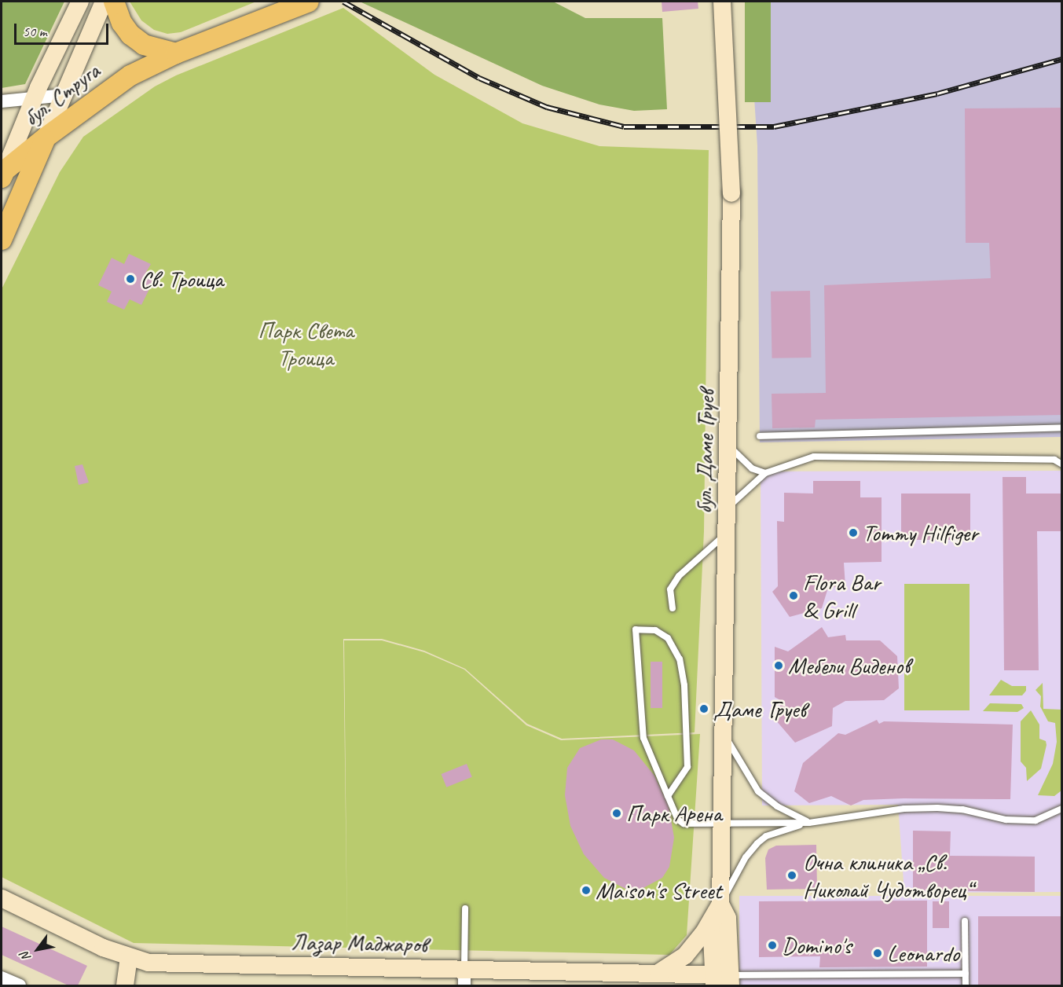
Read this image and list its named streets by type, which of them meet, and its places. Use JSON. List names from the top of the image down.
{
  "streets": {
    "main road": ["бул. Струга", "бул. Даме Груев", "Лазар Маджаров"]
  },
  "crossings": [
    ["бул. Даме Груев", "Лазар Маджаров"]
  ],
  "parks": ["Парк Света Троица"],
  "places": [
    "Св. Троица",
    "Tommy Hilfiger",
    "Flora Bar & Grill",
    "Мебели Виденов",
    "Даме Груев",
    "Парк Арена",
    "Oчна клиника „Св. Николай Чудотворец“",
    "Maison's Street",
    "Domino's",
    "Leonardo"
  ],
  "scale_bar": "50 m",
  "north": "bottom left"
}
